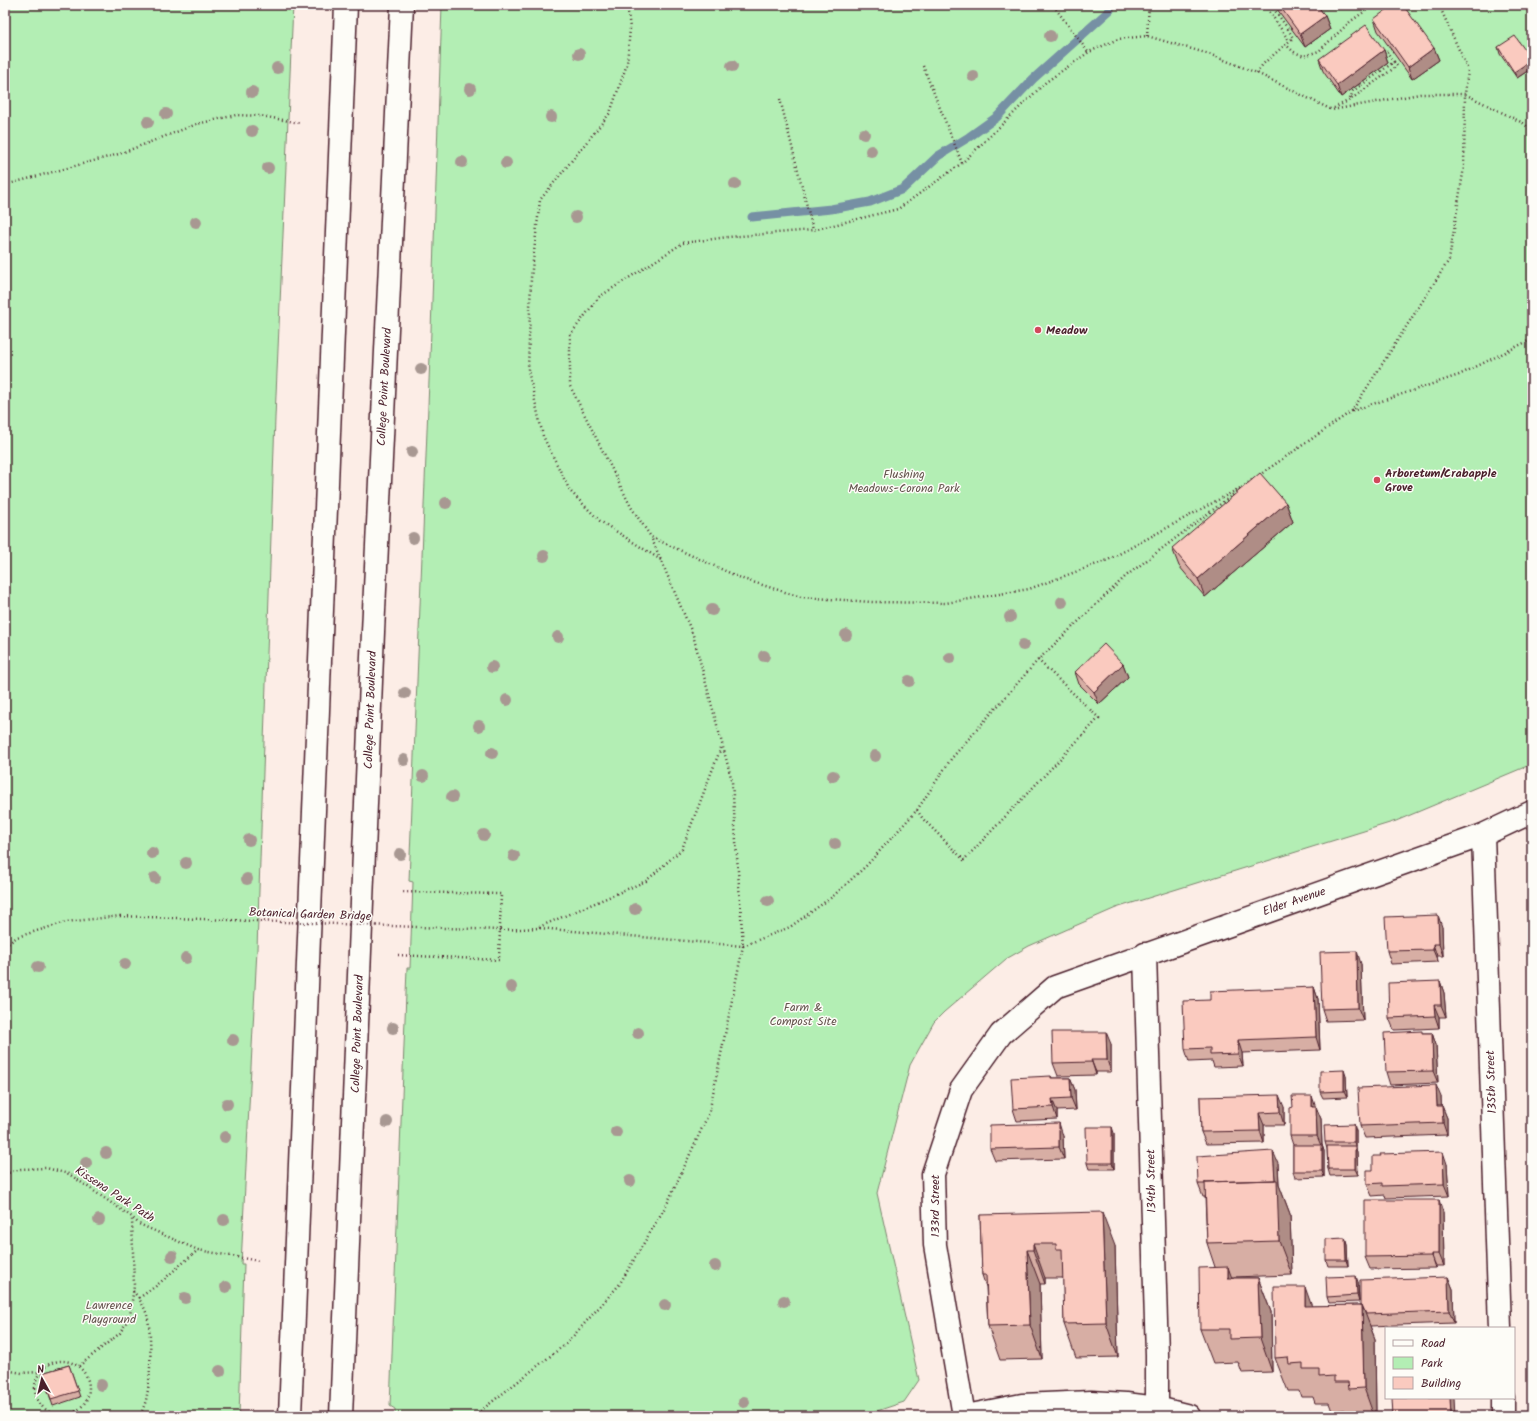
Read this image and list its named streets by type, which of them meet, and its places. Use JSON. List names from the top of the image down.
{
  "streets": {
    "main road": [
      "College Point Boulevard",
      "Elder Avenue",
      "135th Street",
      "134th Street",
      "133rd Street"
    ],
    "path": ["Botanical Garden Bridge", "Kissena Park Path"]
  },
  "crossings": [
    ["Elder Avenue", "135th Street"],
    ["Elder Avenue", "134th Street"],
    ["Elder Avenue", "133rd Street"]
  ],
  "parks": ["Flushing Meadows-Corona Park", "Farm & Compost Site", "Lawrence Playground"],
  "places": ["Meadow", "Arboretum/Crabapple Grove"],
  "legend": ["Road", "Park", "Building"],
  "north": "top"
}
